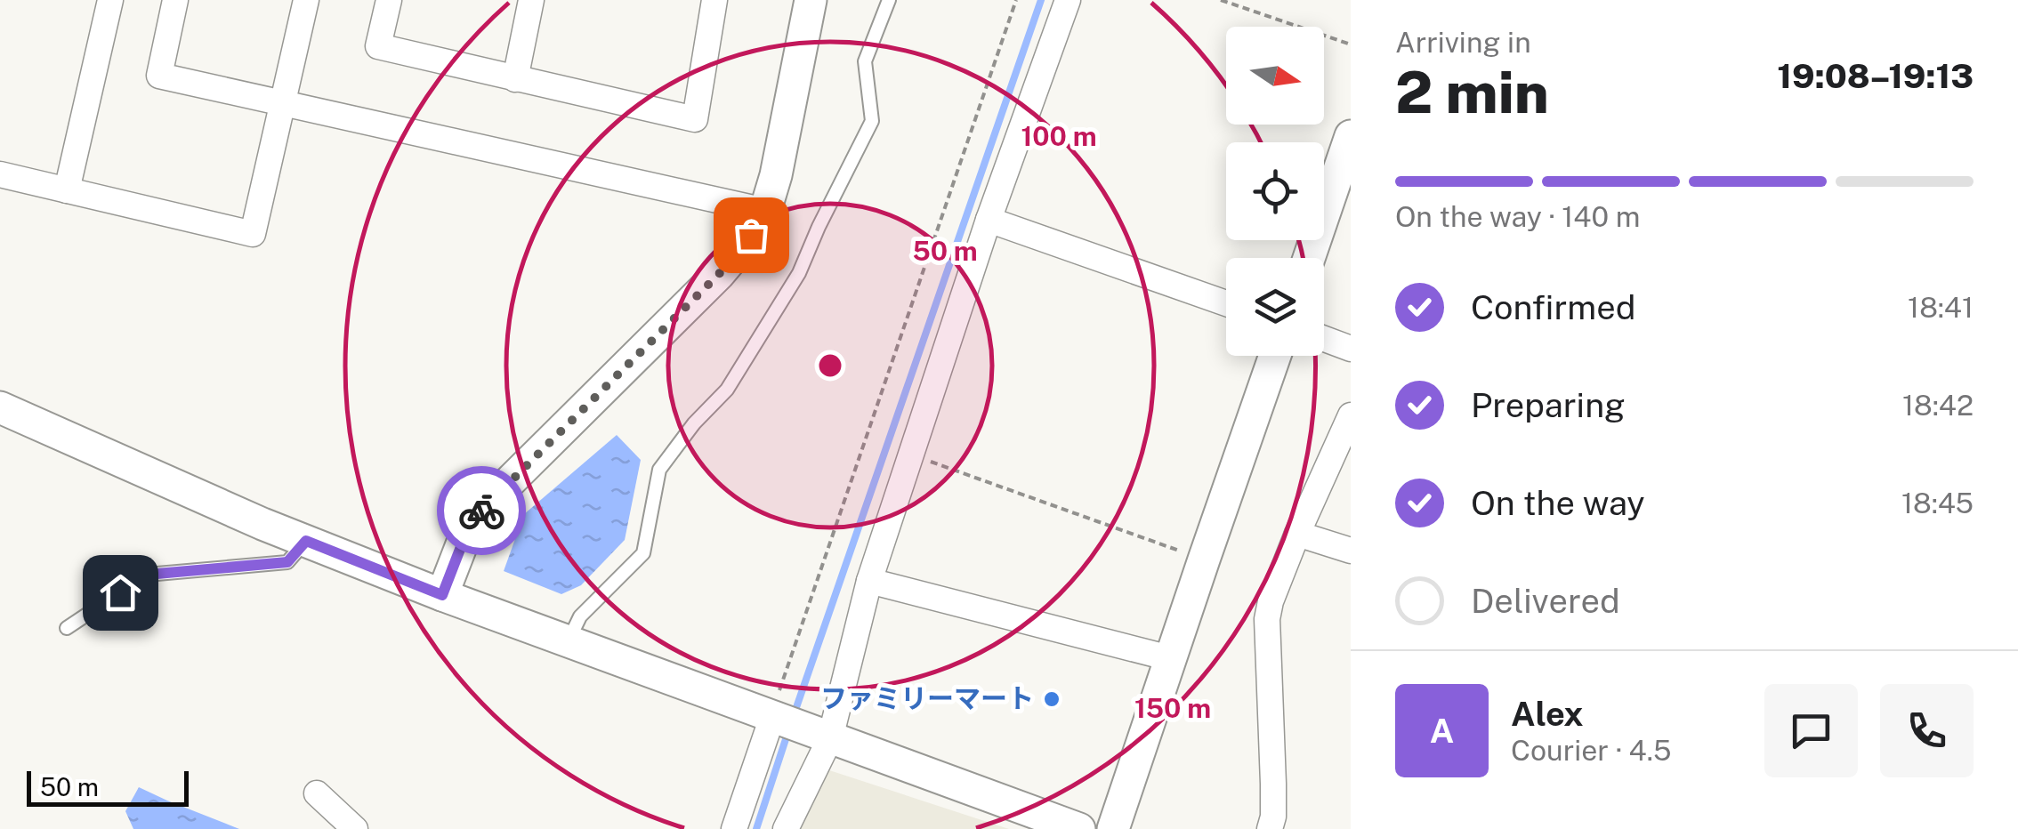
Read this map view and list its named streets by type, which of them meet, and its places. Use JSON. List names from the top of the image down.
{
  "places": ["ファミリーマート"],
  "scale_bar": "50 m",
  "north": "right",
  "page": {
    "heading": ["2 min", "Arriving in", "19:08–19:13"],
    "panel": ["Alex", "Courier · 4.5"],
    "bar": "On the way · 140 m",
    "list": [
      ["Confirmed", "18:41"],
      ["Preparing", "18:42"],
      ["On the way", "18:45"],
      "Delivered"
    ],
    "round": "A",
    "scale": "50 m"
  },
  "rings": ["100 m", "50 m", "150 m"]
}
